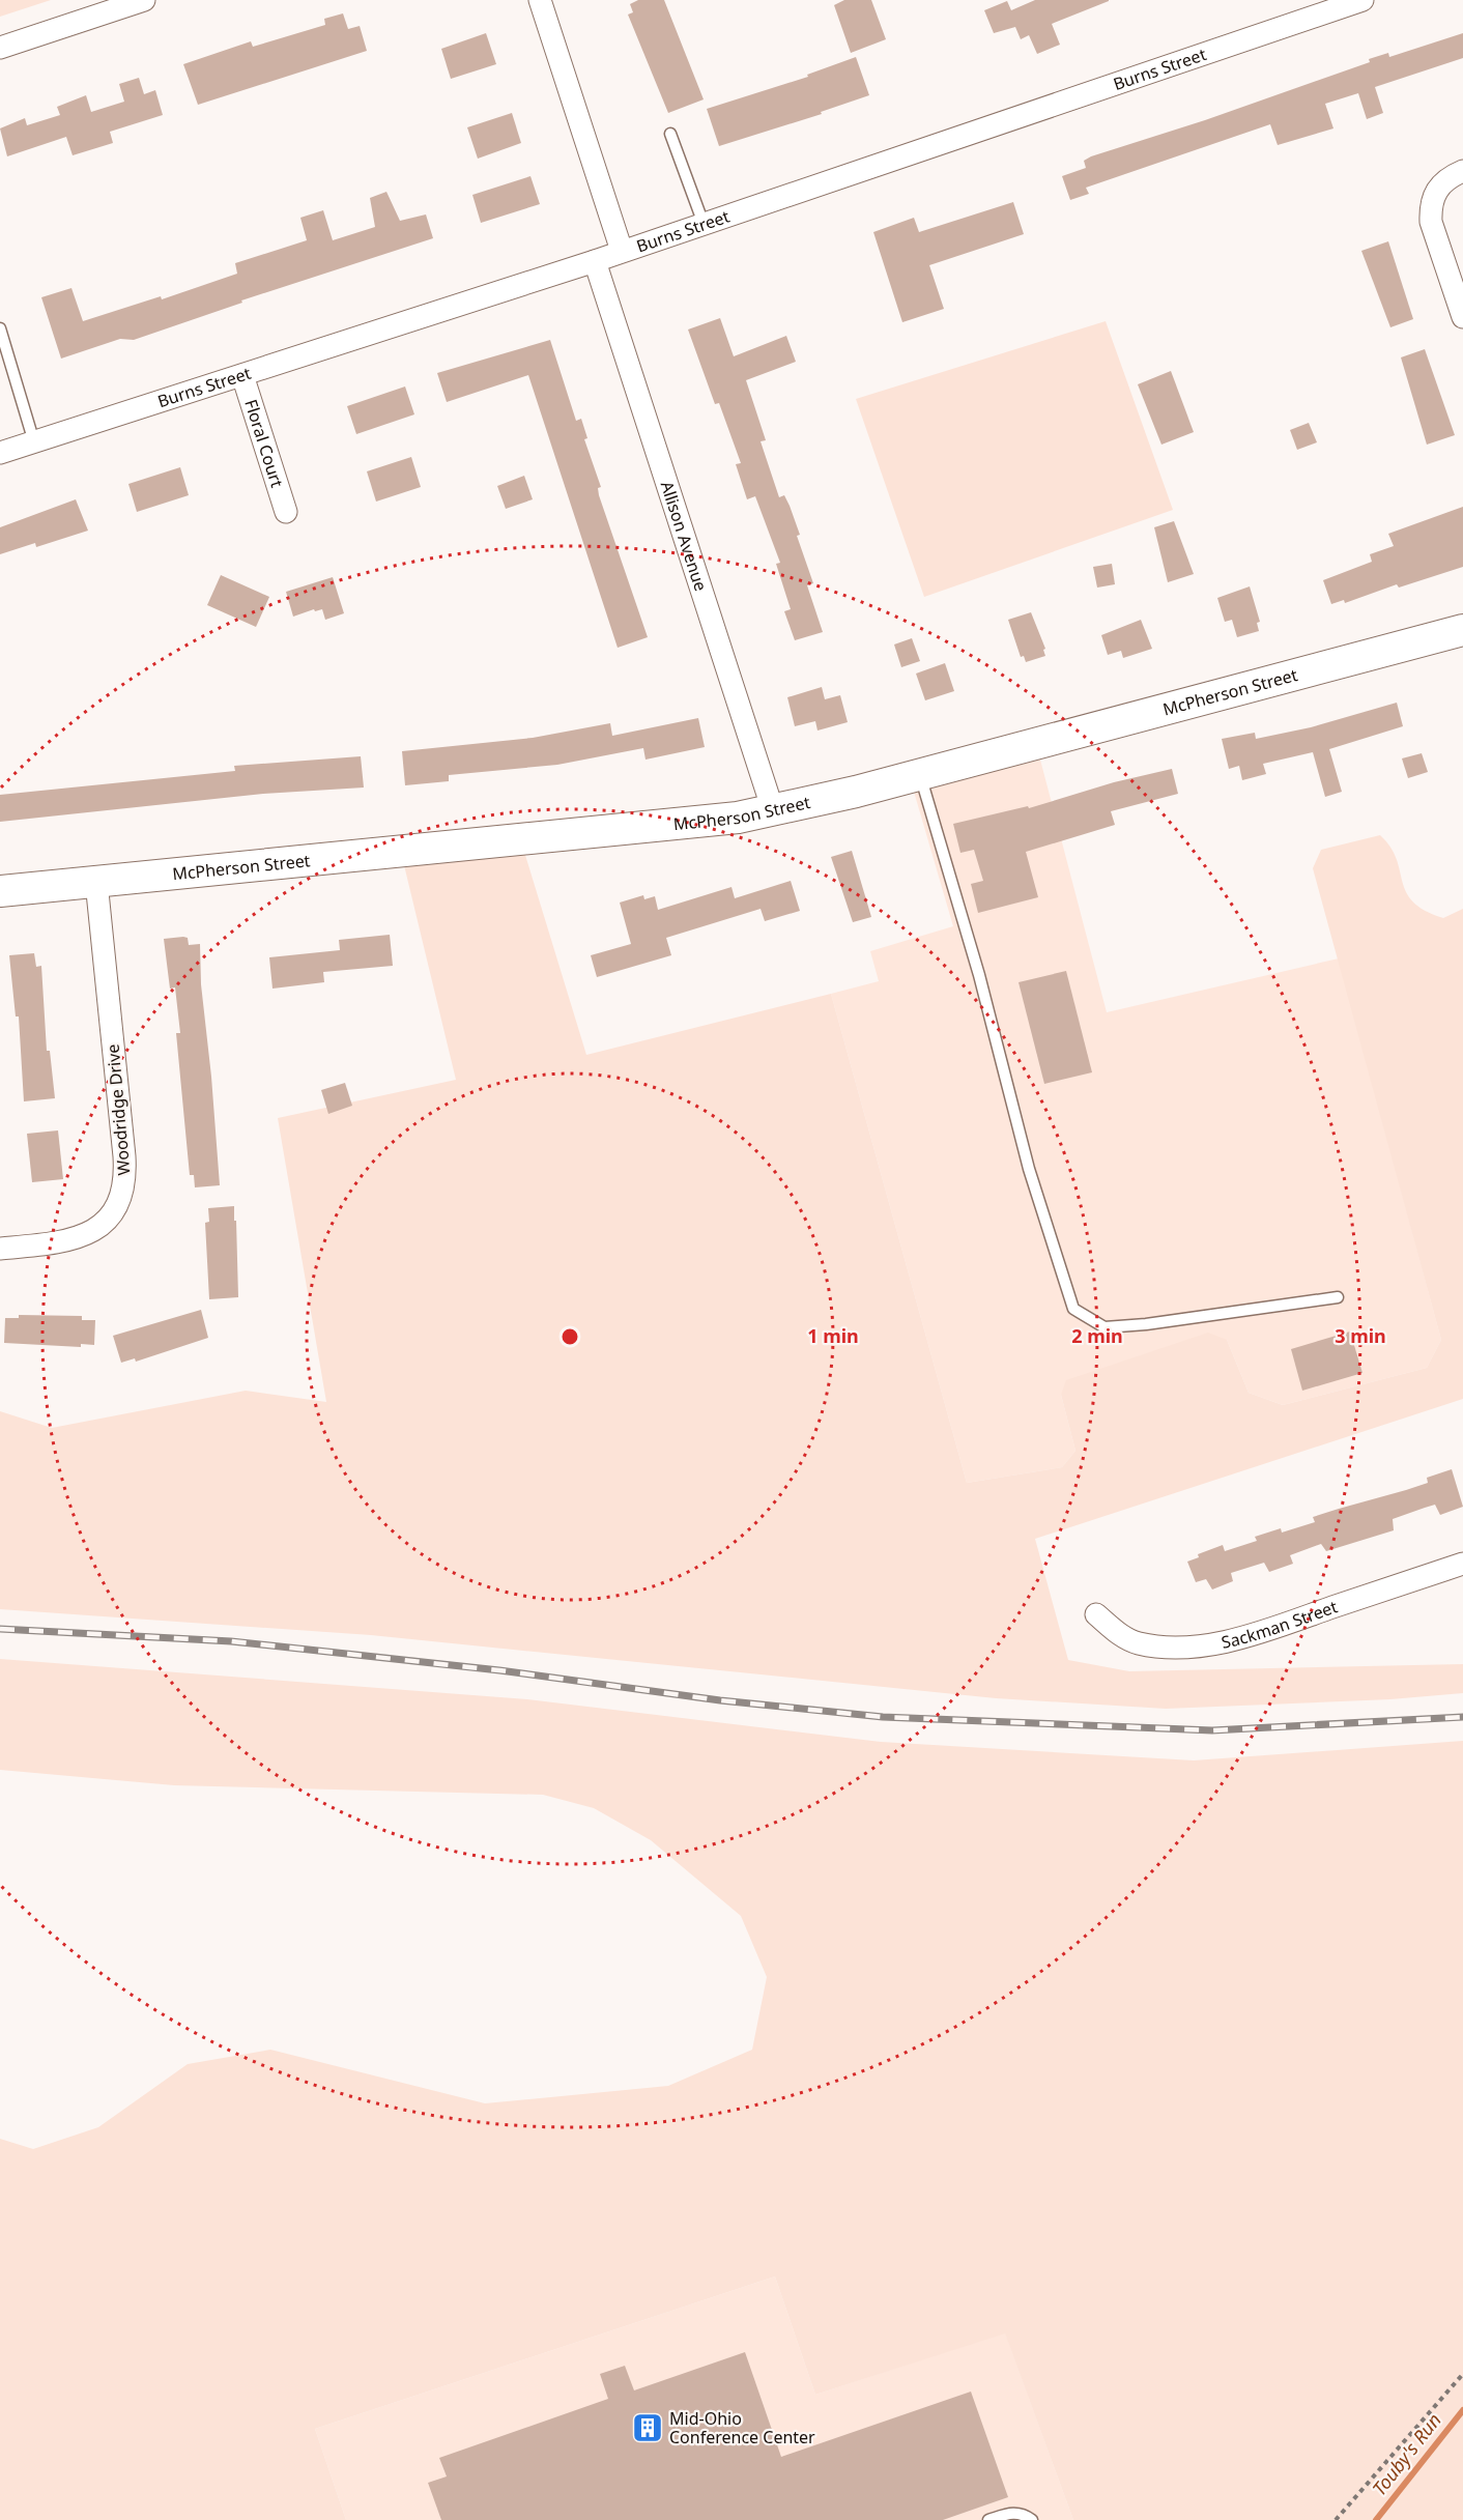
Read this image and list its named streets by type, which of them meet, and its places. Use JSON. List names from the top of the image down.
{
  "streets": {
    "street": [
      "Burns Street",
      "Floral Court",
      "Allison Avenue",
      "McPherson Street",
      "Woodridge Drive",
      "Sackman Street"
    ]
  },
  "crossings": [
    ["Burns Street", "Floral Court"],
    ["Burns Street", "Allison Avenue"],
    ["Allison Avenue", "McPherson Street"],
    ["McPherson Street", "Woodridge Drive"]
  ],
  "water": ["Touby's Run"],
  "places": {
    "building": ["Mid-Ohio Conference Center"]
  },
  "rings": ["1 min", "2 min", "3 min"]
}
